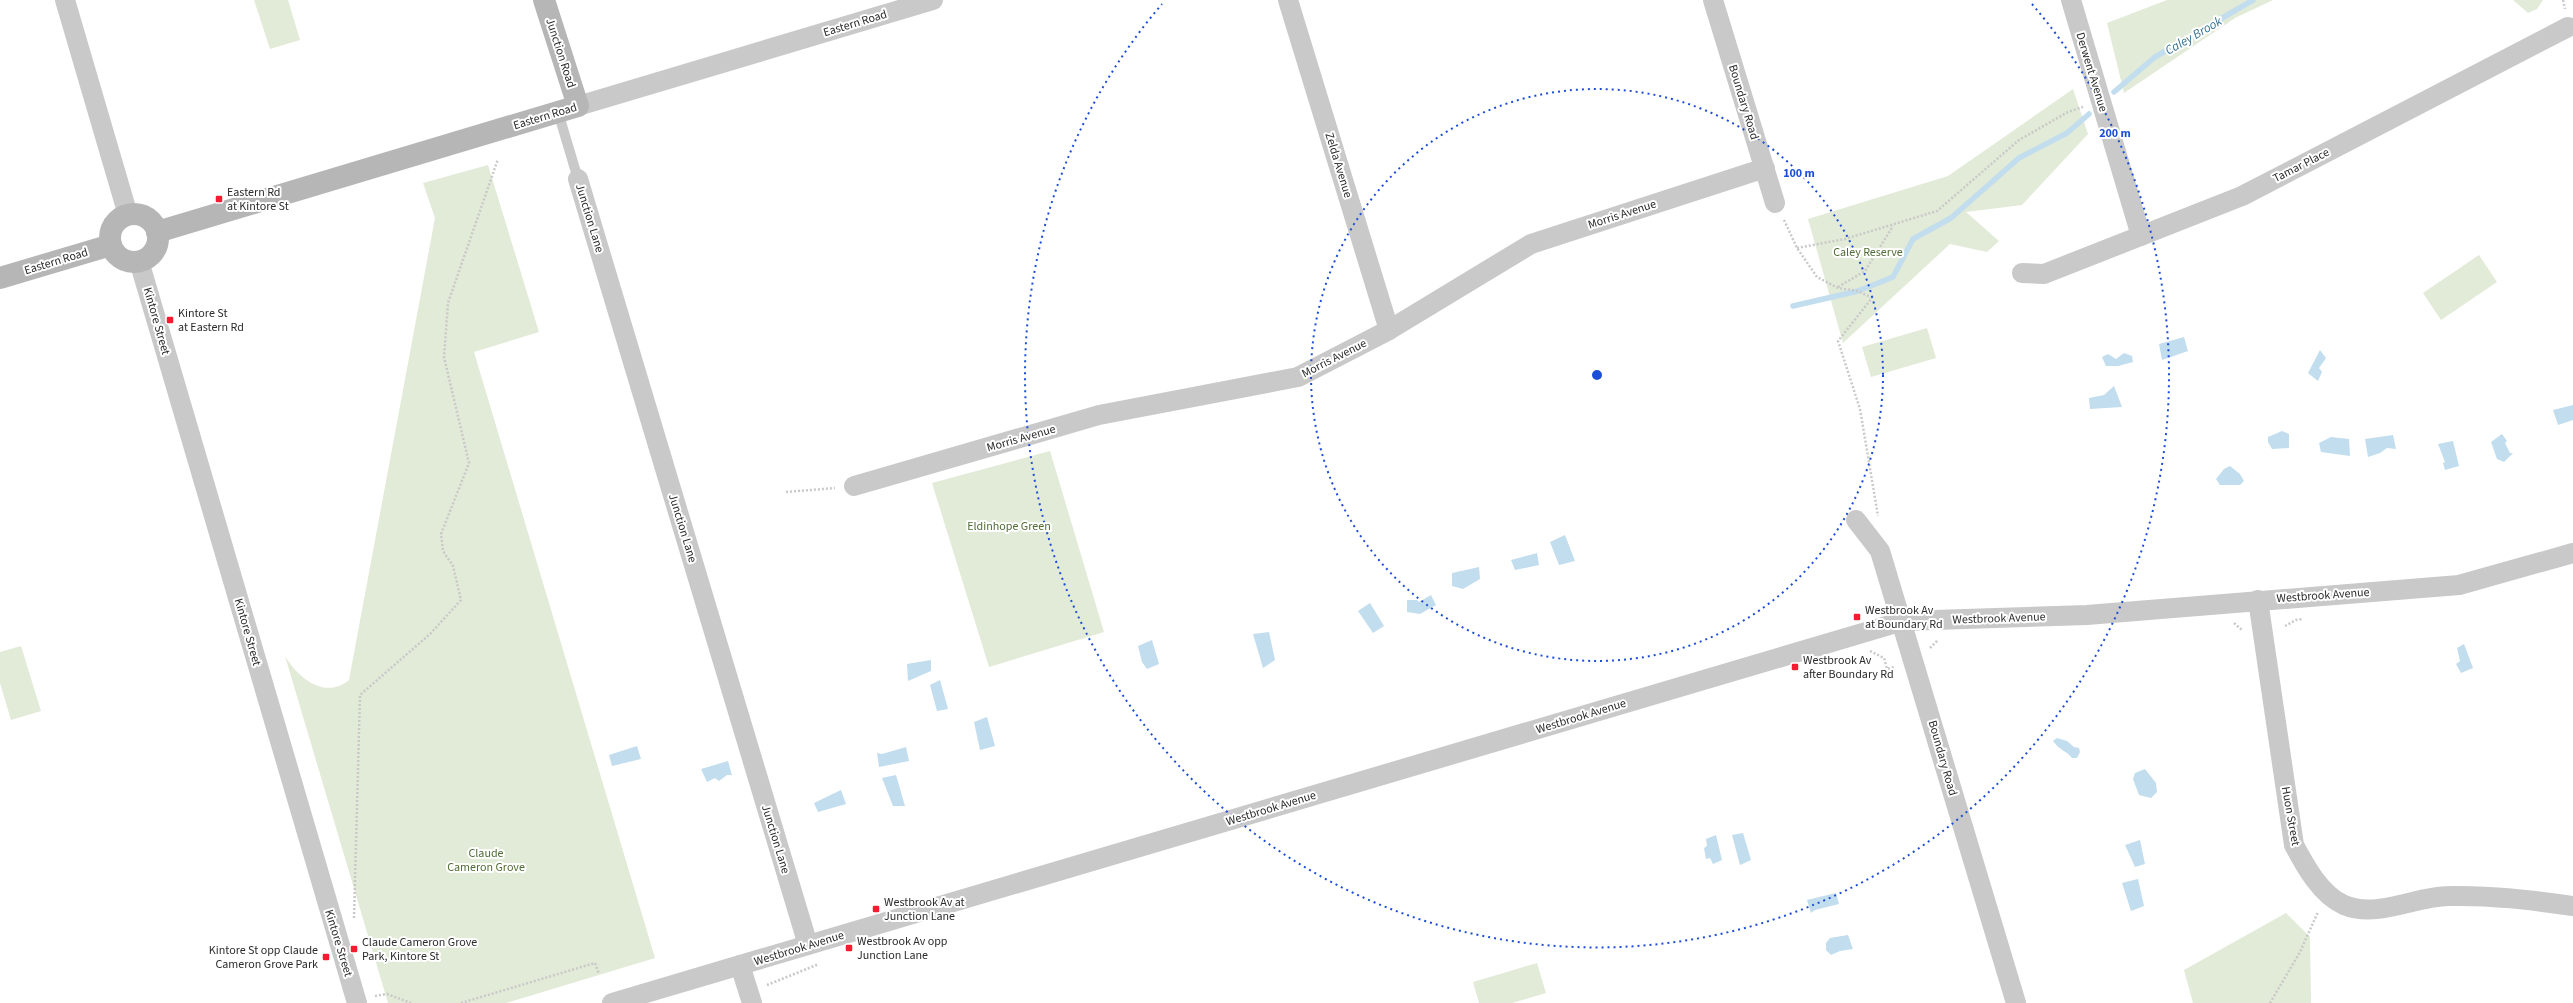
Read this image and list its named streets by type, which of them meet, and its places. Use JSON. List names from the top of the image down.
{
  "streets": {
    "main road": ["Eastern Road", "Junction Road"],
    "street": [
      "Derwent Avenue",
      "Boundary Road",
      "Zelda Avenue",
      "Tamar Place",
      "Morris Avenue",
      "Junction Lane",
      "Kintore Street",
      "Westbrook Avenue",
      "Huon Street"
    ]
  },
  "crossings": [
    ["Eastern Road", "Junction Road"],
    ["Eastern Road", "Junction Lane"],
    ["Eastern Road", "Kintore Street"],
    ["Junction Road", "Junction Lane"],
    ["Derwent Avenue", "Tamar Place"],
    ["Boundary Road", "Morris Avenue"],
    ["Boundary Road", "Westbrook Avenue"],
    ["Zelda Avenue", "Morris Avenue"],
    ["Junction Lane", "Westbrook Avenue"],
    ["Westbrook Avenue", "Huon Street"]
  ],
  "water": ["Caley Brook"],
  "parks": ["Caley Reserve", "Eldinhope Green", "Claude Cameron Grove"],
  "places": {
    "transit": [
      "Eastern Rd at Kintore St",
      "Kintore St at Eastern Rd",
      "Westbrook Av at Boundary Rd",
      "Westbrook Av after Boundary Rd",
      "Westbrook Av at Junction Lane",
      "Westbrook Av opp Junction Lane",
      "Claude Cameron Grove Park, Kintore St",
      "Kintore St opp Claude Cameron Grove Park"
    ]
  },
  "rings": ["200 m", "100 m"]
}
